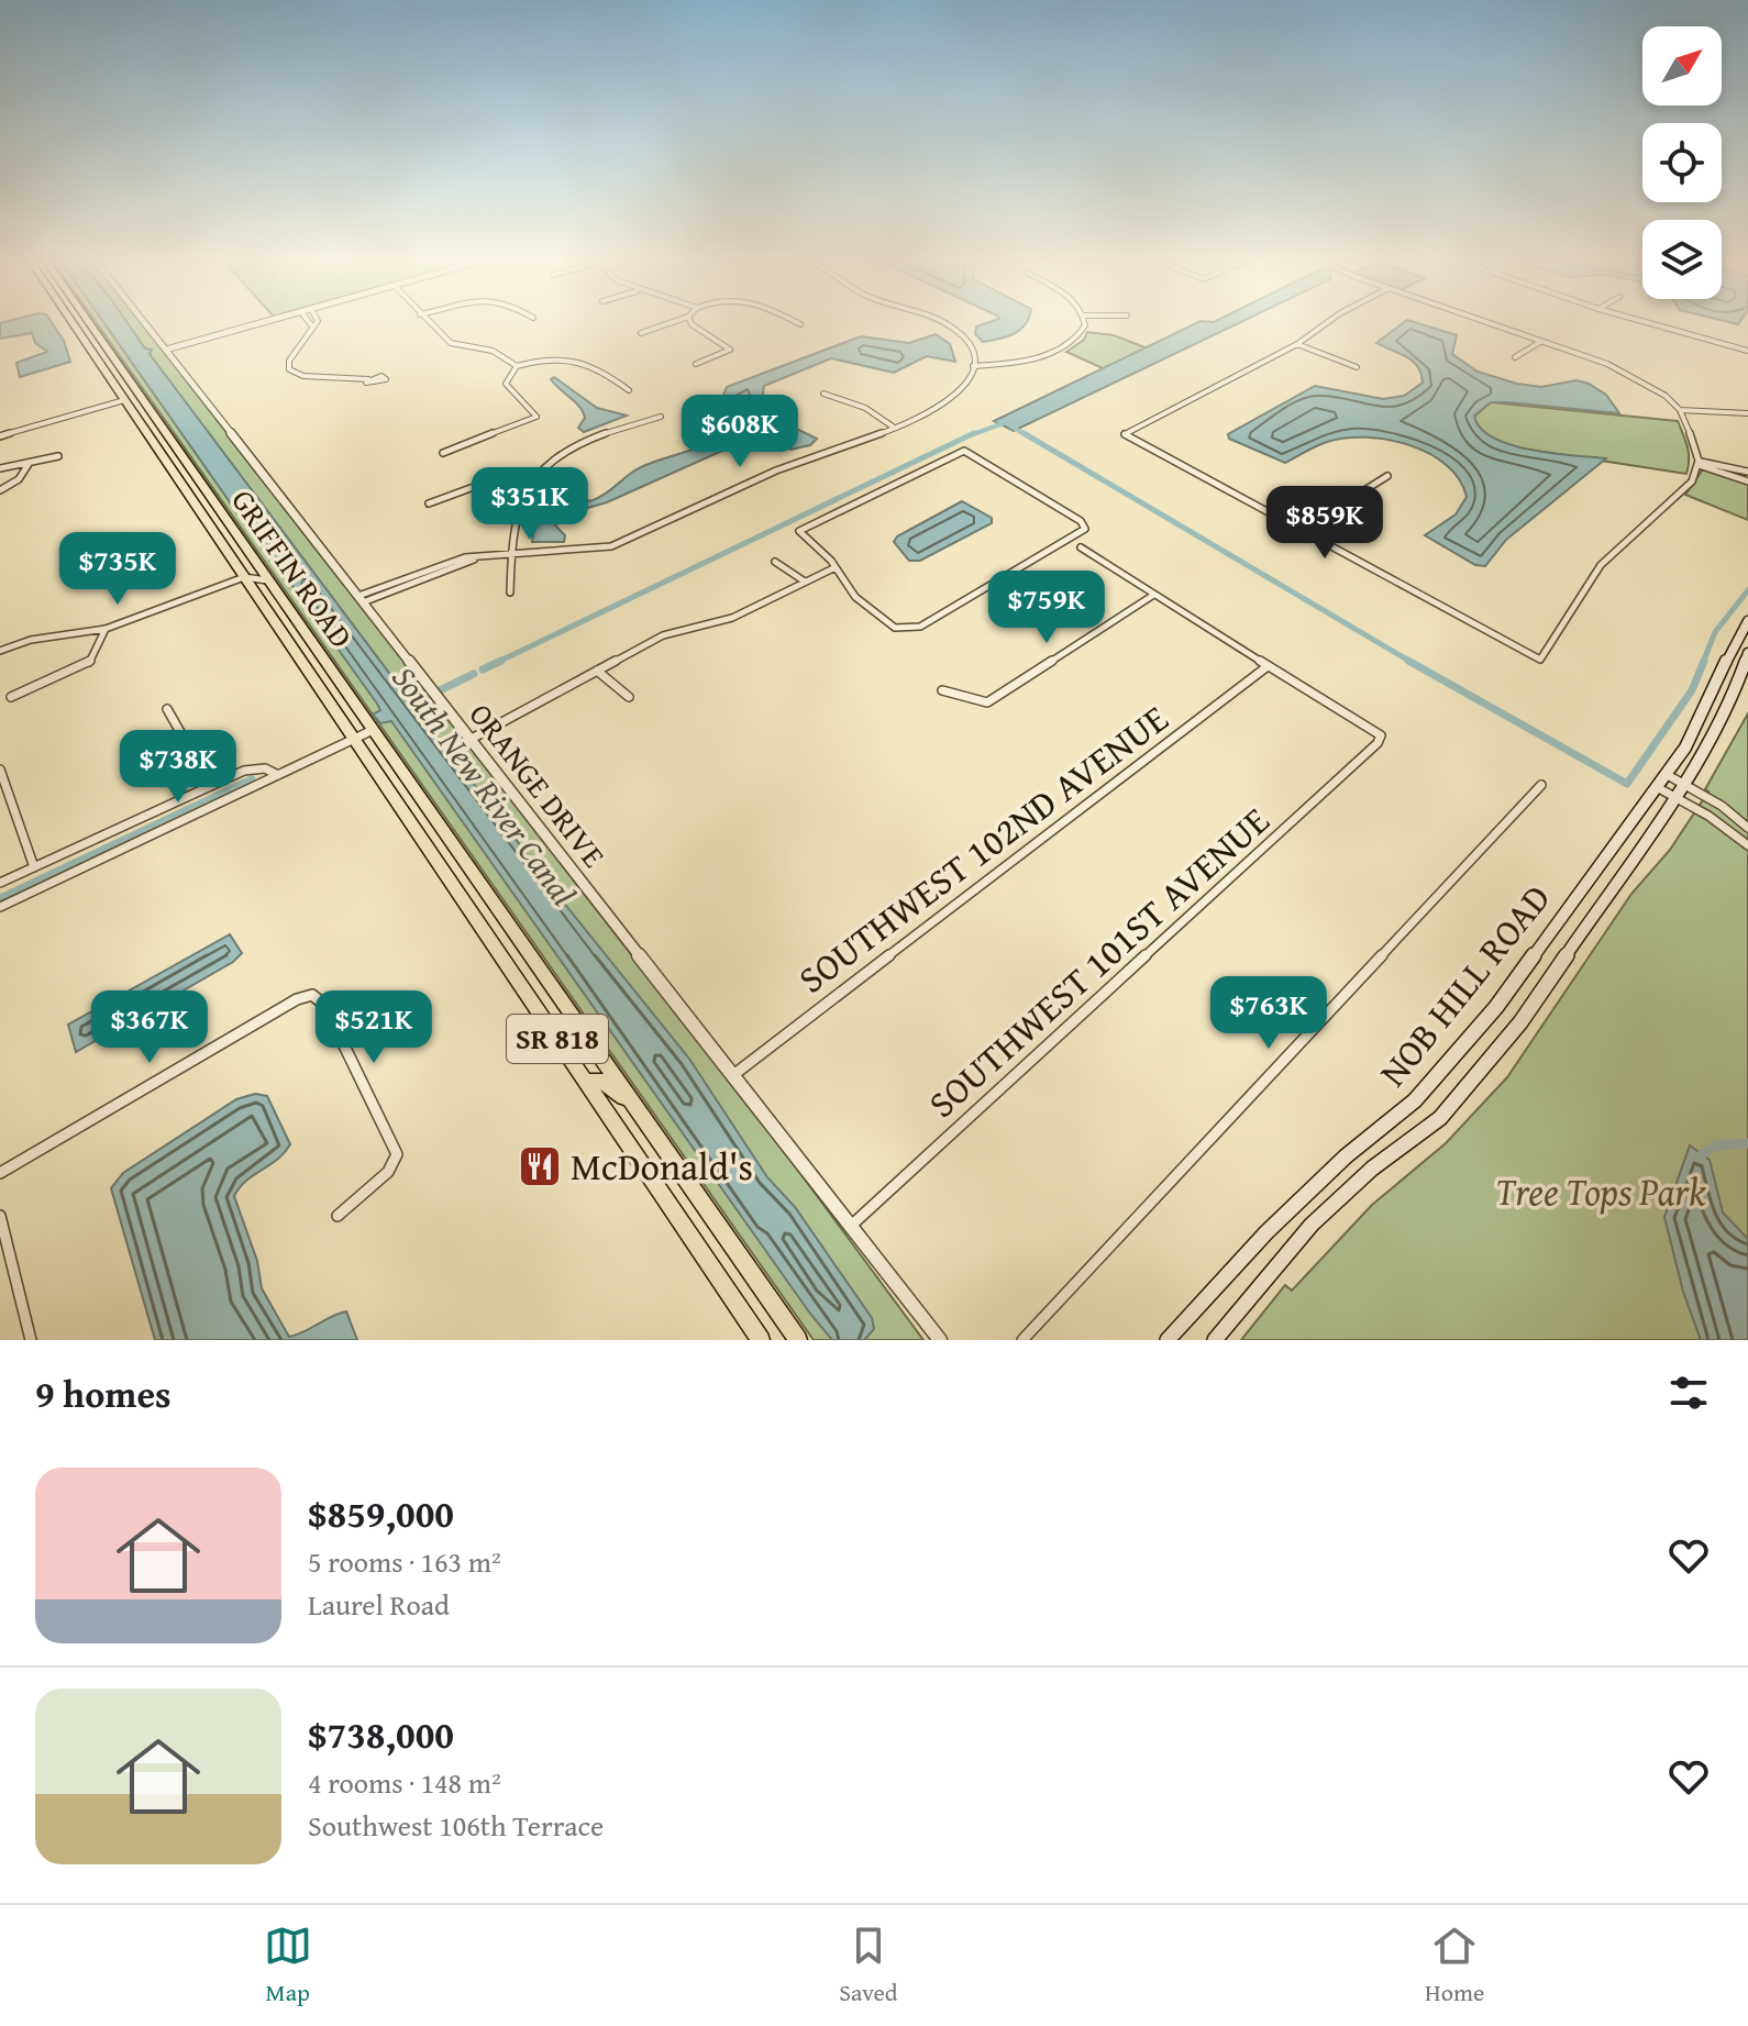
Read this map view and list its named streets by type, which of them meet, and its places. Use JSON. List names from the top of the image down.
{
  "streets": {
    "main road": ["GRIFFIN ROAD", "NOB HILL ROAD", "SR 818"],
    "street": ["ORANGE DRIVE", "SOUTHWEST 102ND AVENUE", "SOUTHWEST 101ST AVENUE"]
  },
  "crossings": [
    ["ORANGE DRIVE", "SOUTHWEST 102ND AVENUE"],
    ["ORANGE DRIVE", "SOUTHWEST 101ST AVENUE"],
    ["SOUTHWEST 102ND AVENUE", "SOUTHWEST 101ST AVENUE"]
  ],
  "water": ["South New River Canal"],
  "parks": ["Tree Tops Park"],
  "places": {
    "restaurant": ["McDonald's"]
  },
  "north": "top right",
  "page": {
    "price": [
      "$608K",
      "$351K",
      "$859K",
      "$735K",
      "$759K",
      "$738K",
      "$763K",
      "$367K",
      "$521K"
    ],
    "heading": "9 homes",
    "list": [
      {
        "name": "$859,000",
        "note": "5 rooms · 163 m² · Laurel Road"
      },
      {
        "name": "$738,000",
        "note": "4 rooms · 148 m² · Southwest 106th Terrace"
      }
    ],
    "tabs": ["Map", "Saved", "Home"]
  }
}
